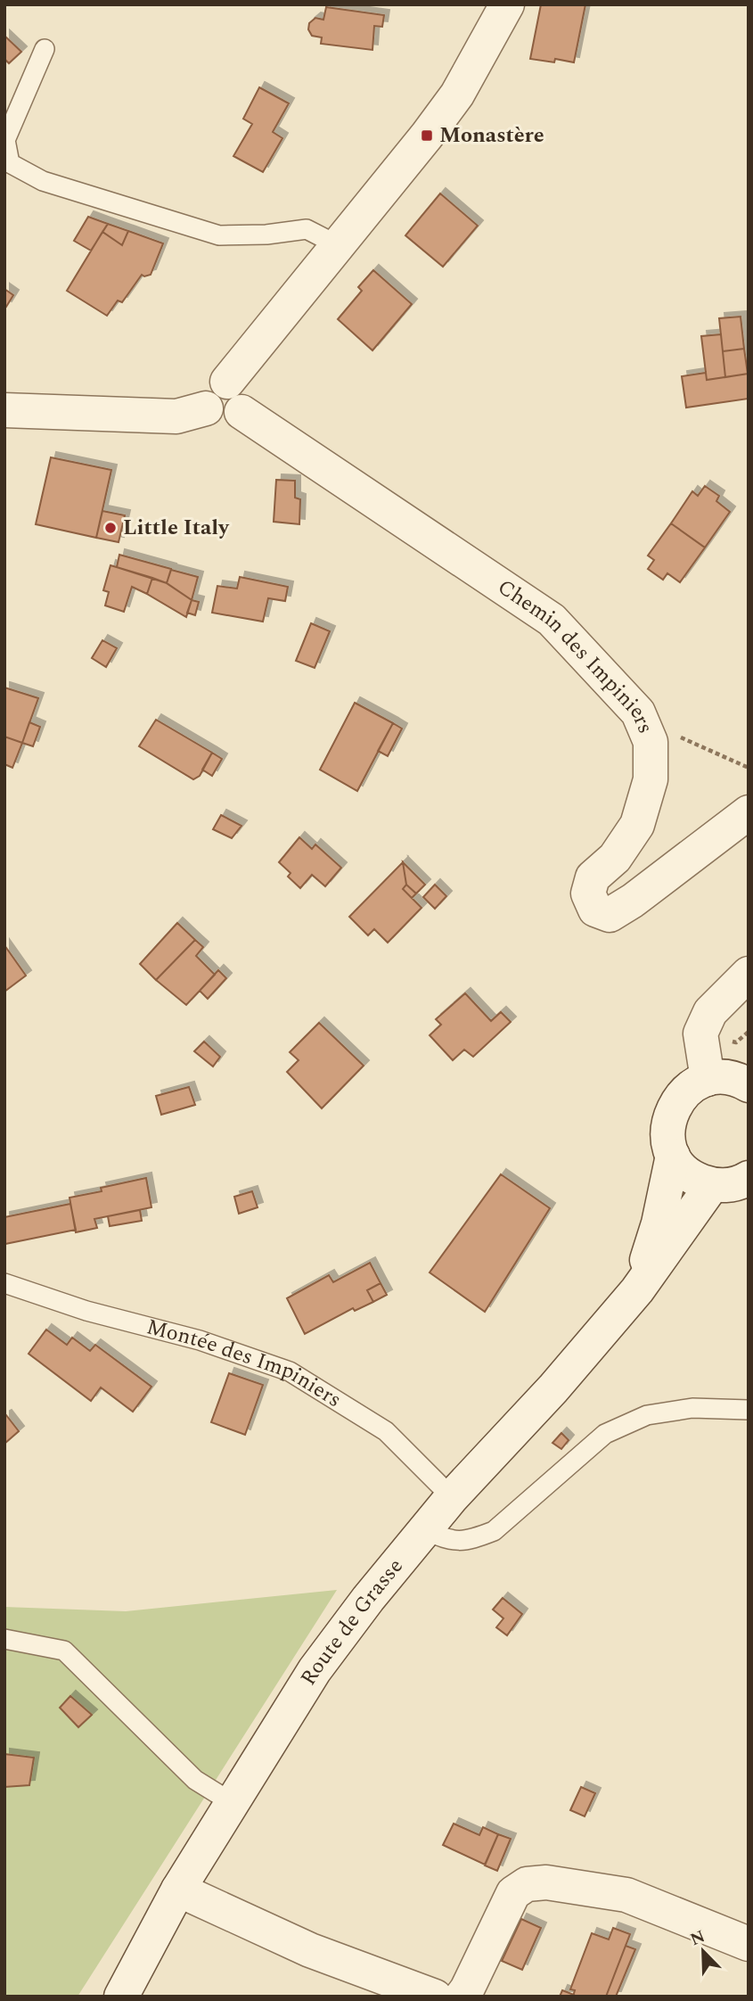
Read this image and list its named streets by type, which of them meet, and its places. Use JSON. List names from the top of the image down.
{
  "streets": {
    "street": ["Chemin des Impiniers", "Route de Grasse"],
    "lane": ["Montée des Impiniers"]
  },
  "crossings": [
    ["Montée des Impiniers", "Route de Grasse"]
  ],
  "places": {
    "transit": ["Monastère"],
    "other": ["Little Italy"]
  },
  "north": "top left"
}
